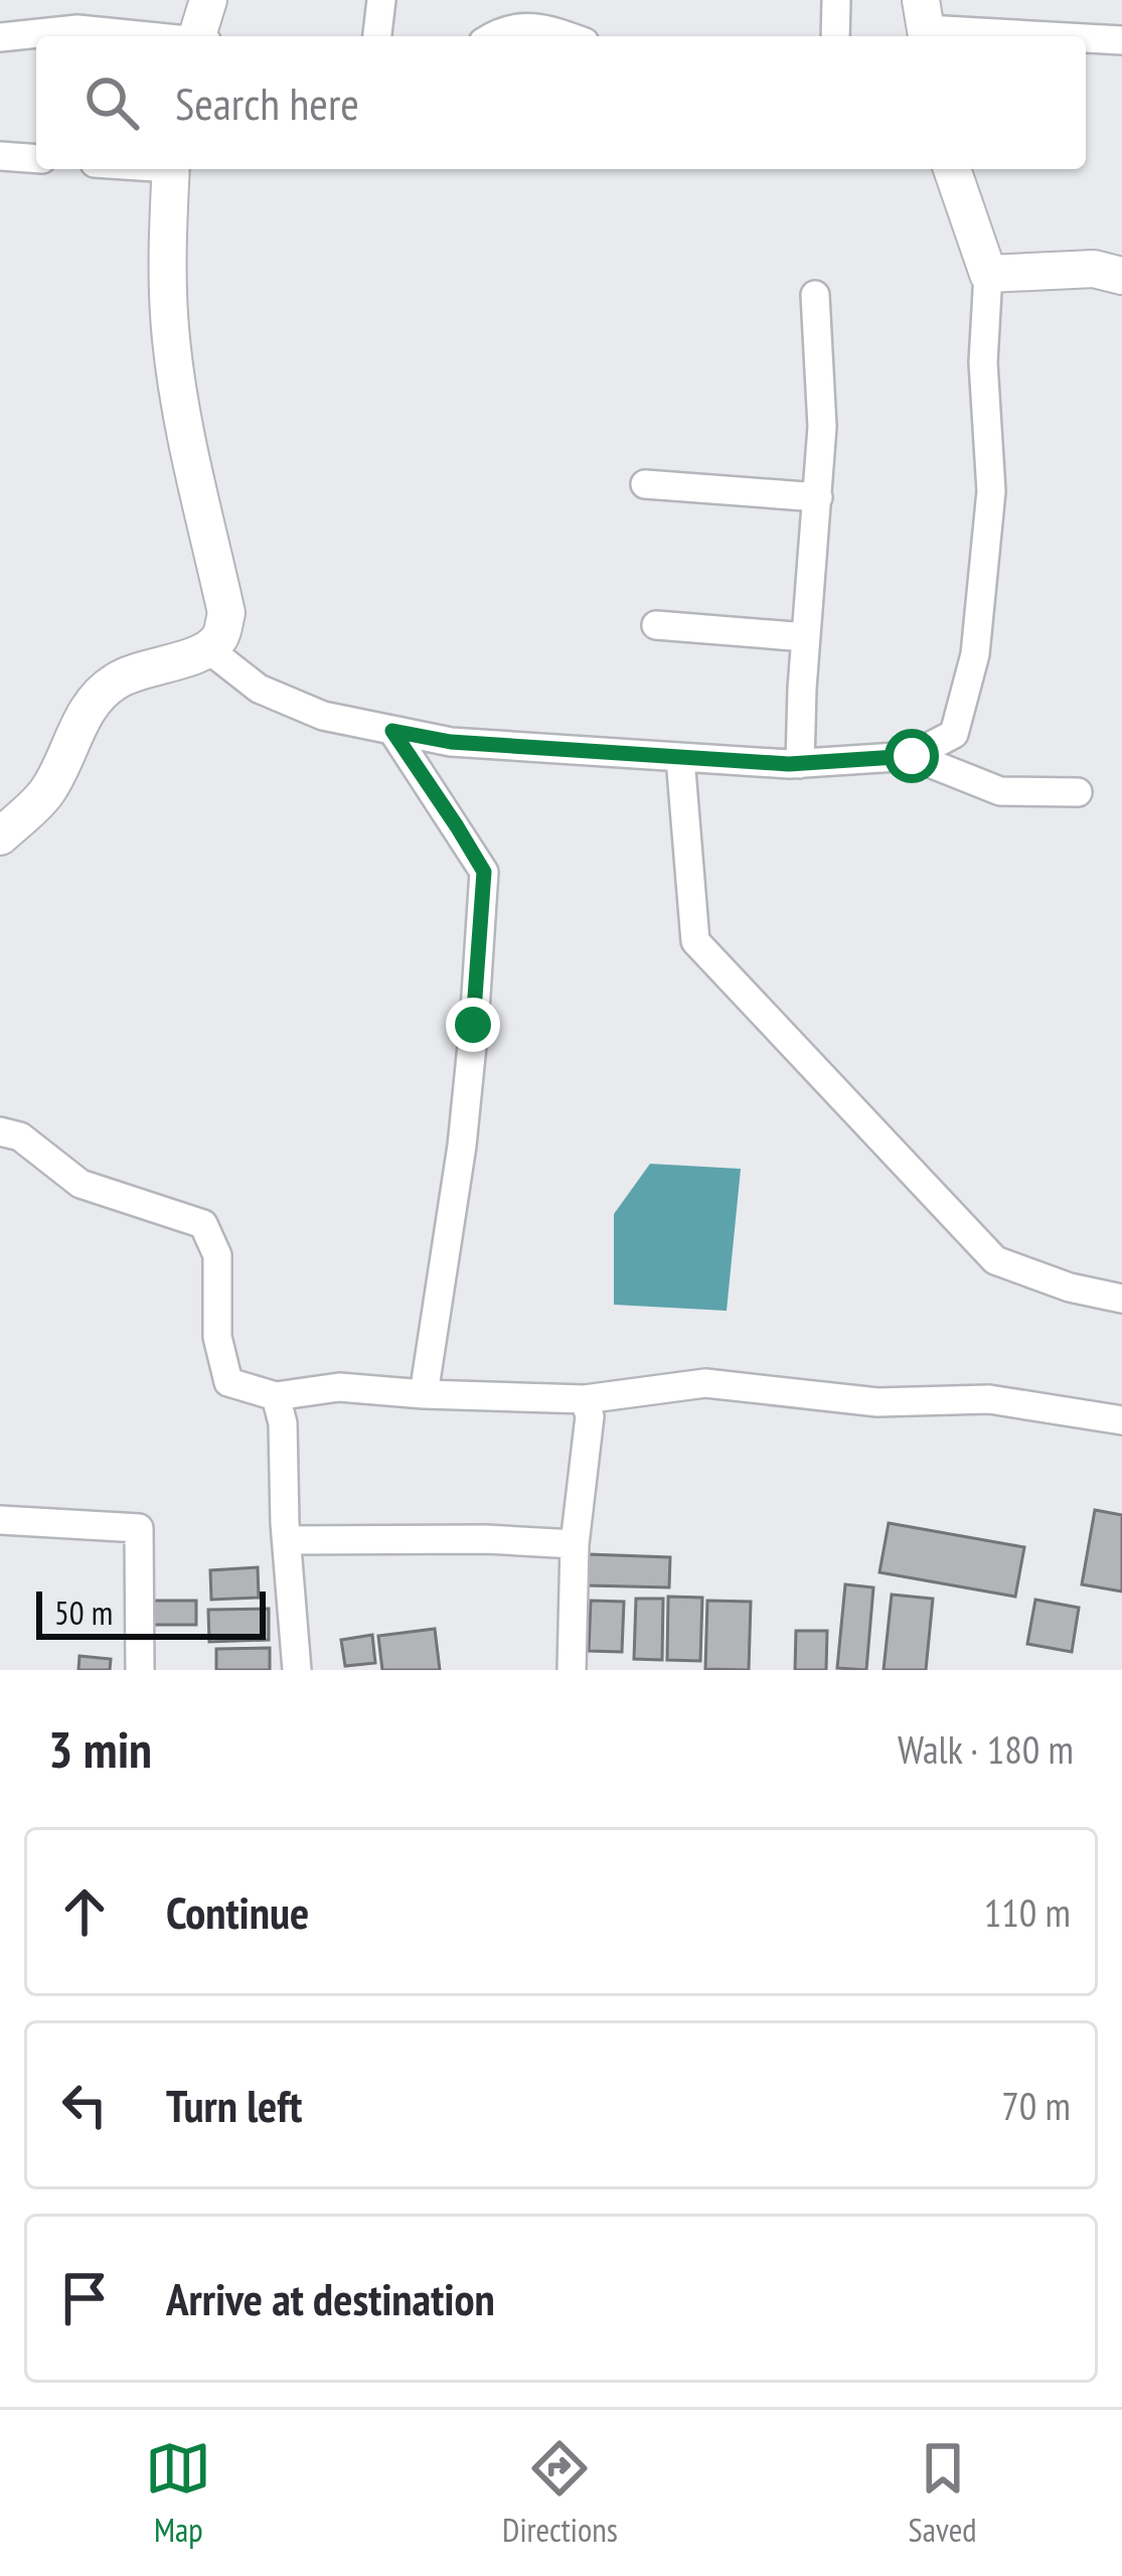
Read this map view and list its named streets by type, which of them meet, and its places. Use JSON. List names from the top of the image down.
{
  "scale_bar": "50 m",
  "page": {
    "search": "Search here",
    "scale": "50 m",
    "heading": ["3 min", "Walk · 180 m"],
    "list": [
      ["Continue", "110 m"],
      ["Turn left", "70 m"],
      "Arrive at destination"
    ],
    "nav": ["Map", "Directions", "Saved"]
  }
}
